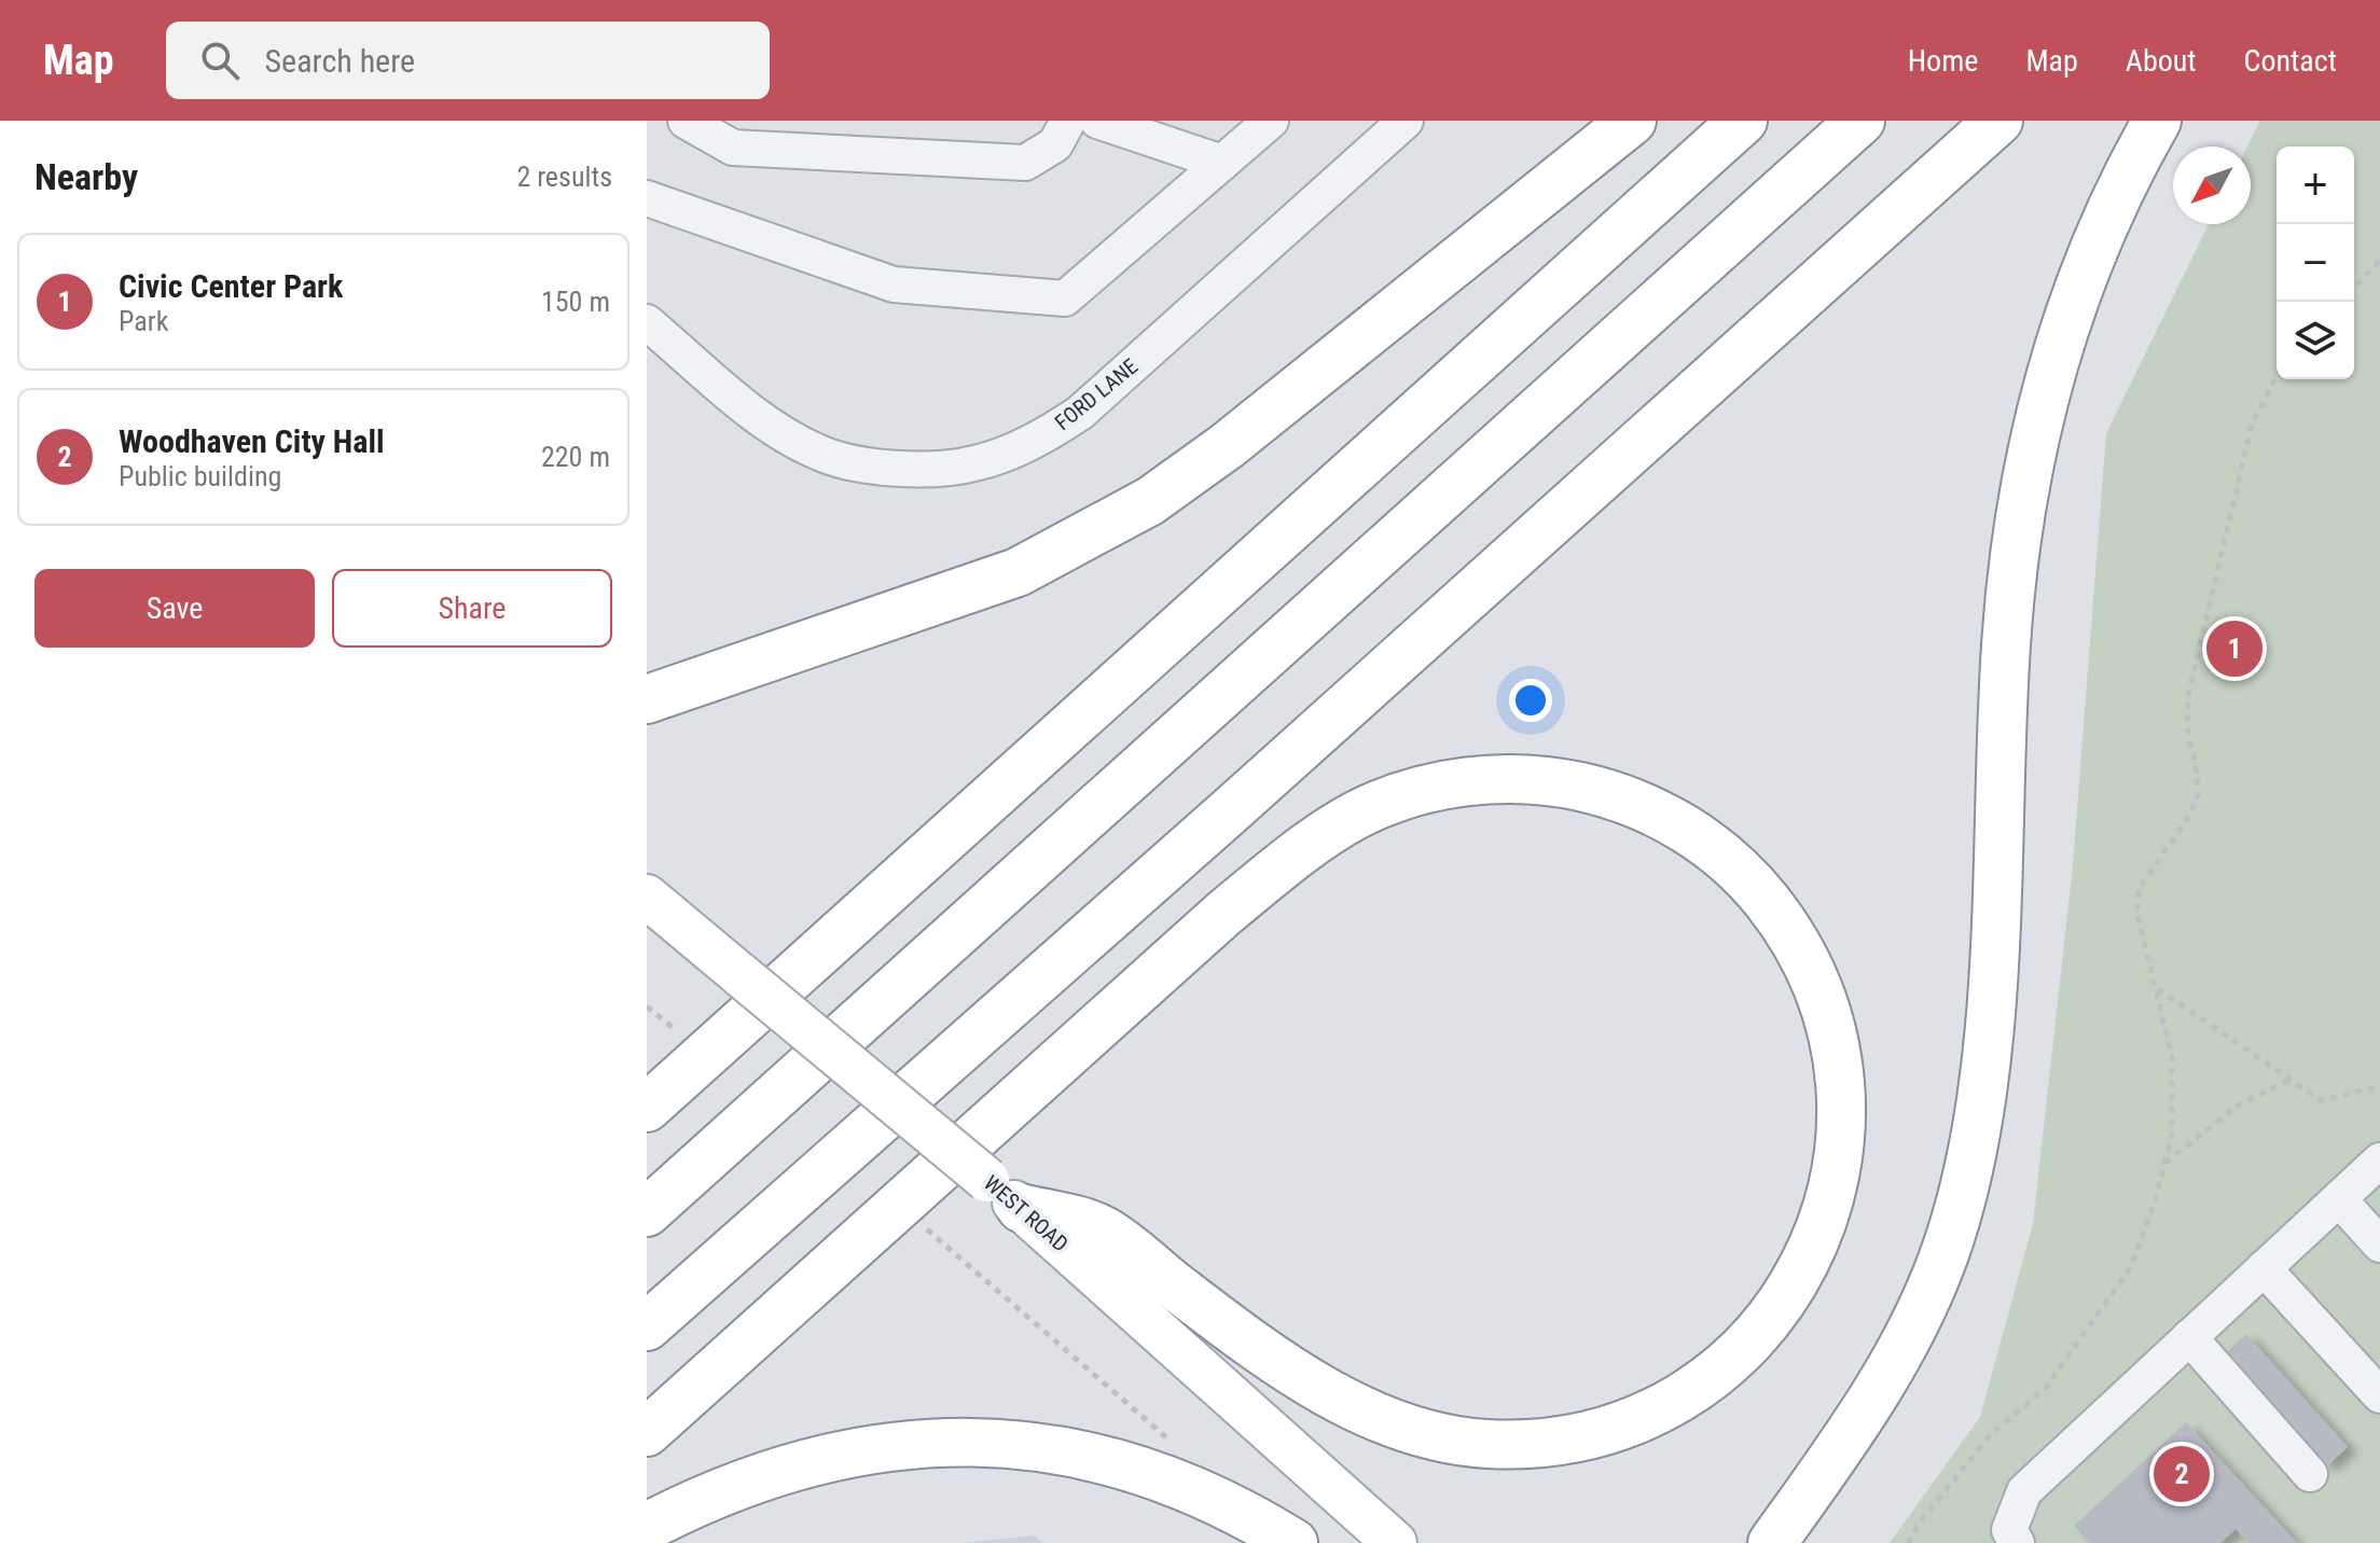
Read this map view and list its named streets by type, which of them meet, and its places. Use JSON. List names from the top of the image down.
{
  "streets": {
    "main road": ["WEST ROAD"],
    "street": ["FORD LANE"]
  },
  "north": "bottom left",
  "page": {
    "header": "Map",
    "search": "Search here",
    "nav": [
      "Home",
      "Map",
      "About",
      "Contact"
    ],
    "heading": ["Nearby", "2 results"],
    "map_buttons": ["+", "−"],
    "list": [
      {
        "mark": "1",
        "name": "Civic Center Park",
        "note": "Park",
        "value": "150 m"
      },
      {
        "mark": "2",
        "name": "Woodhaven City Hall",
        "note": "Public building",
        "value": "220 m"
      }
    ],
    "buttons": ["Save", "Share"],
    "pins": ["1", "2"]
  }
}
